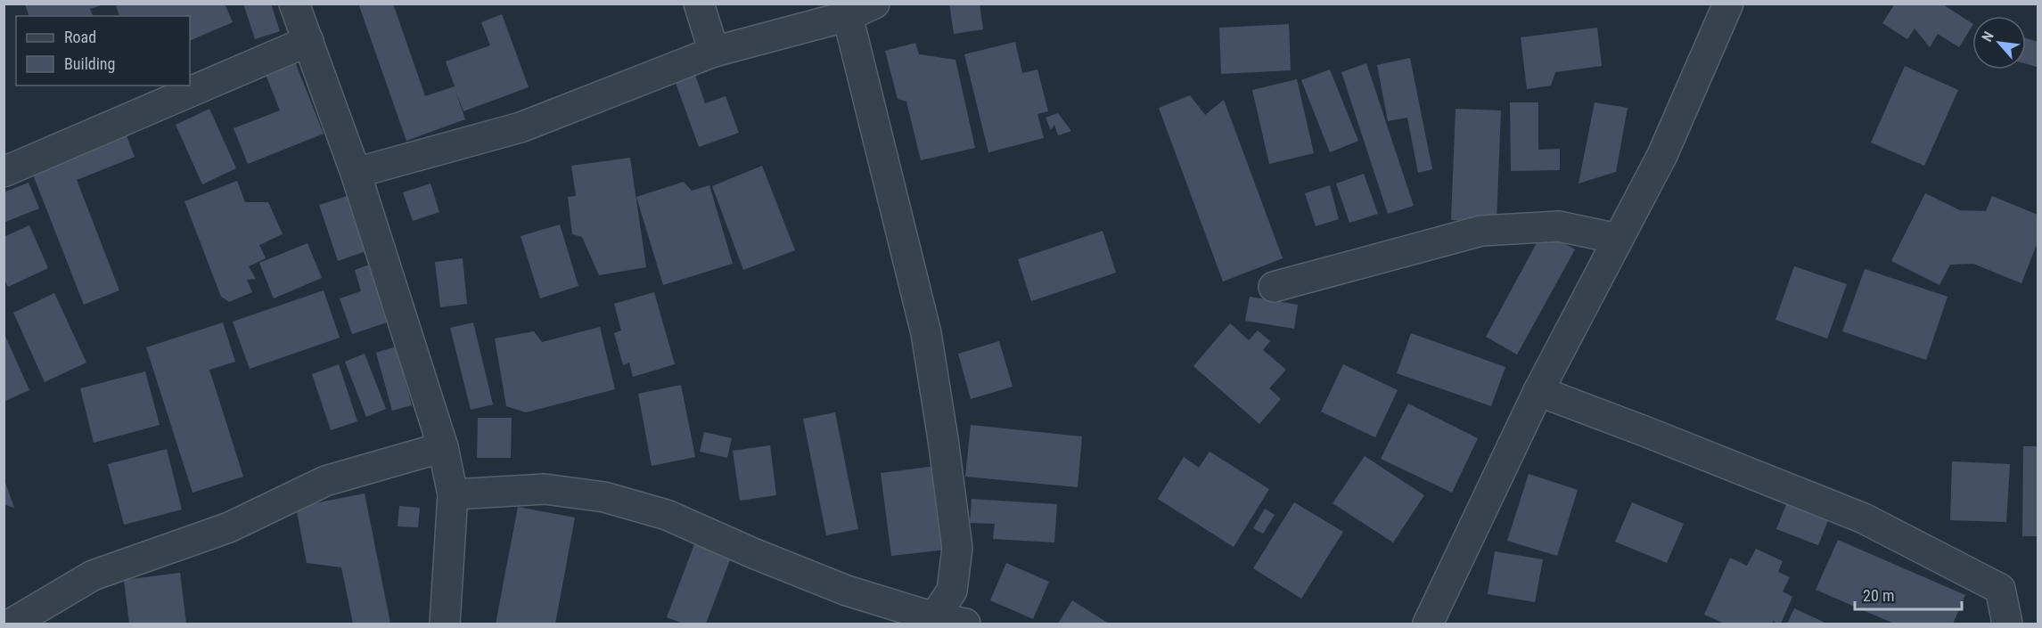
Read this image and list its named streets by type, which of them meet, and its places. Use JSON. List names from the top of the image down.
{
  "legend": ["Road", "Building"],
  "scale_bar": "20 m",
  "north": "top left"
}
